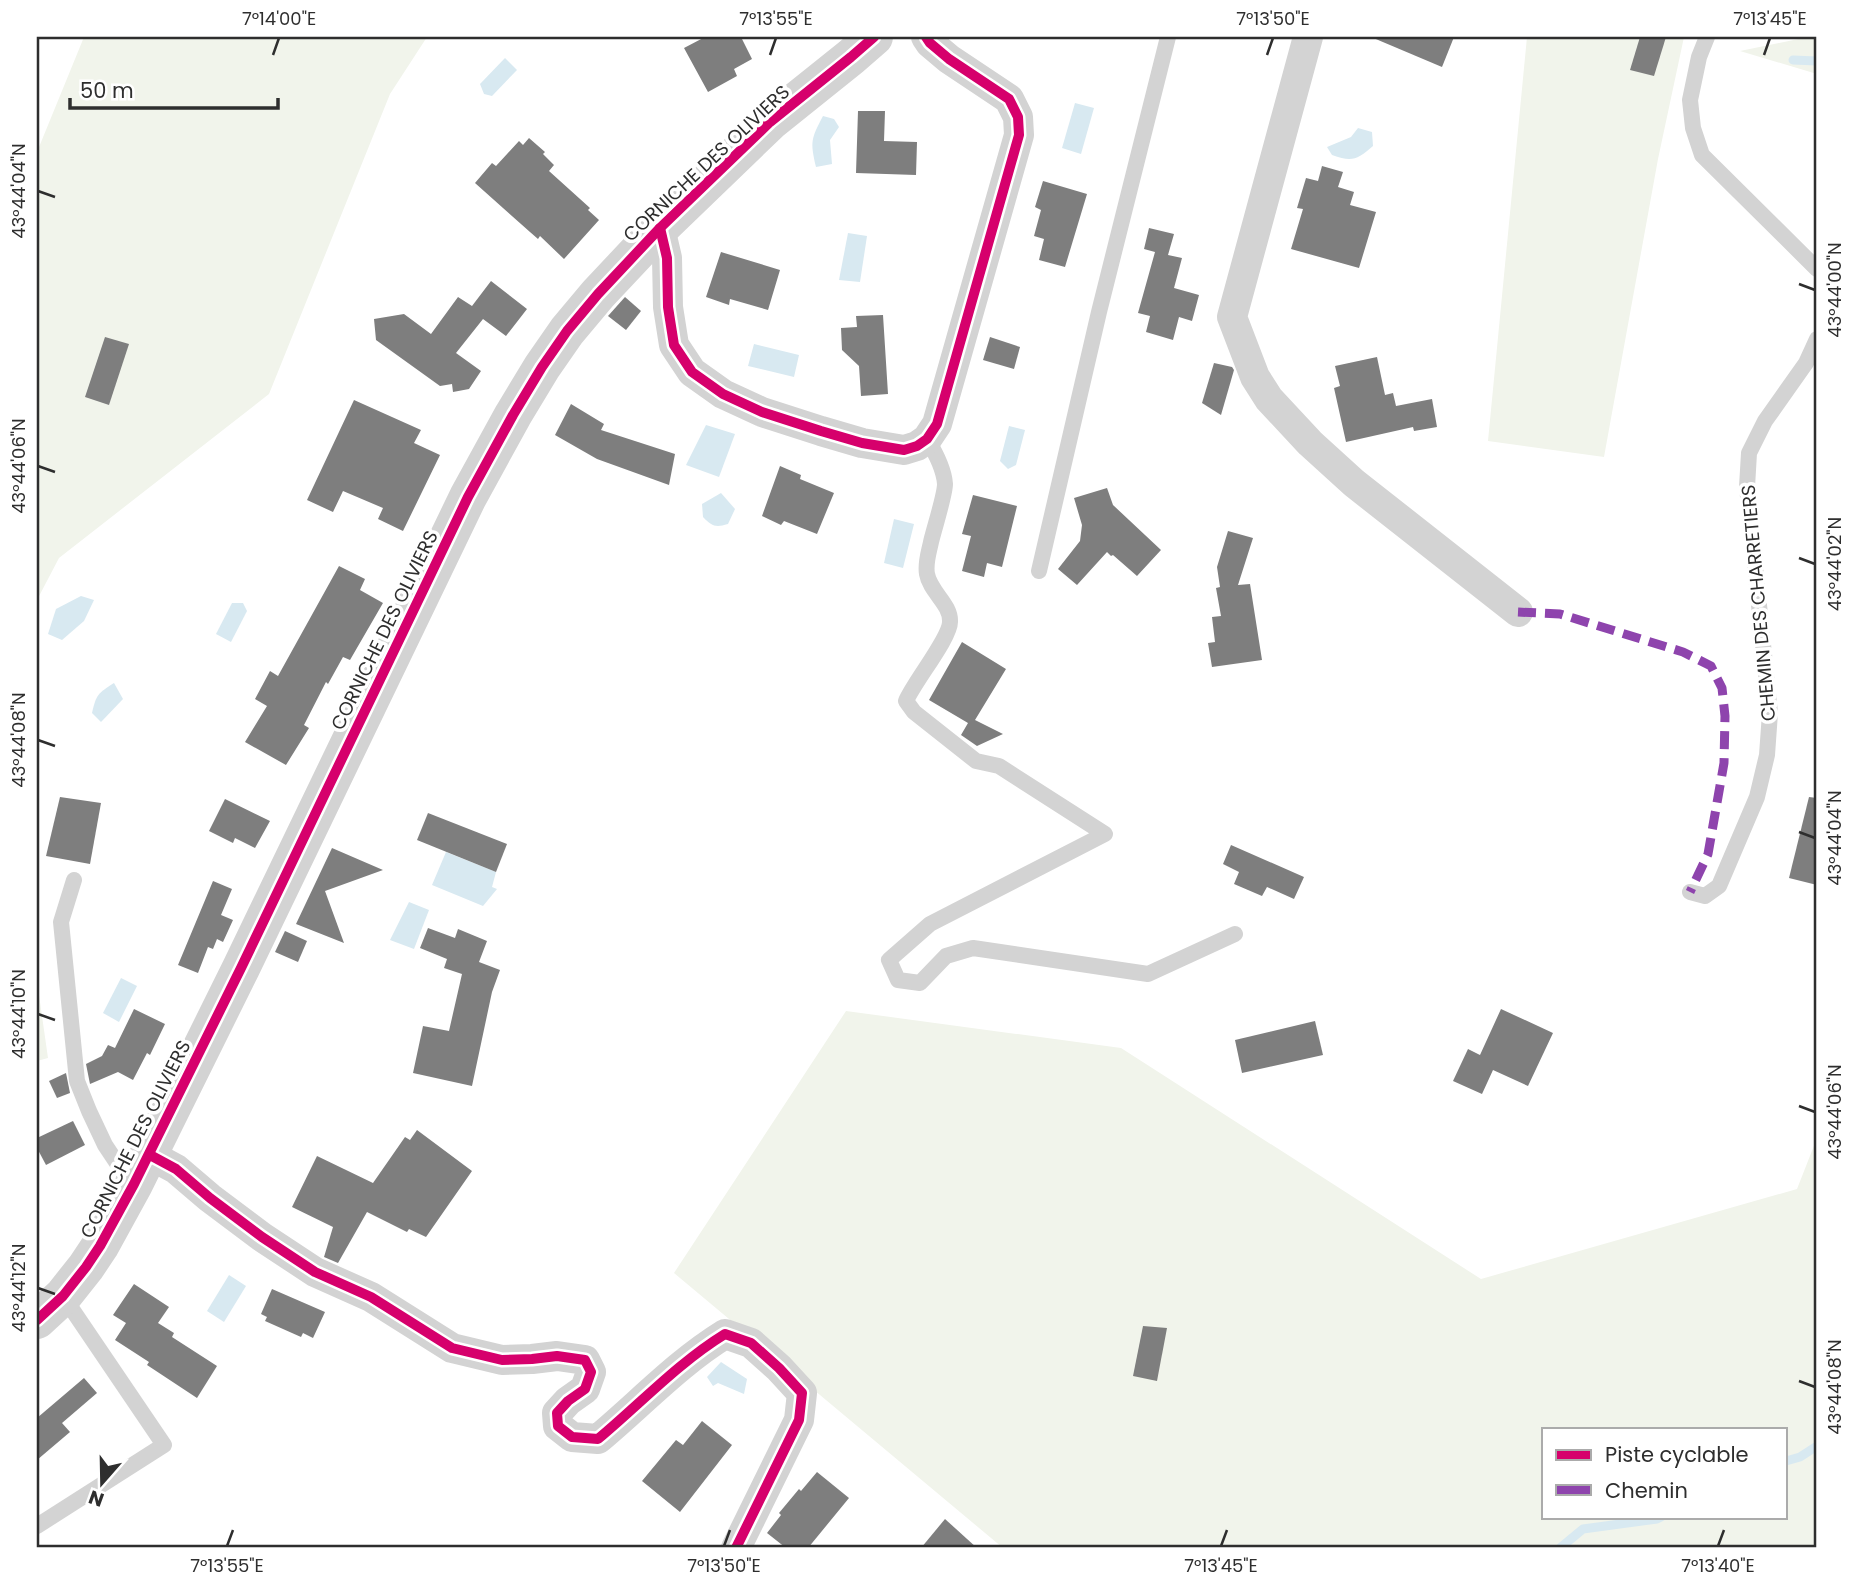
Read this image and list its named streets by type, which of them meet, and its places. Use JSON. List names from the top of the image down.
{
  "streets": {
    "street": ["CORNICHE DES OLIVIERS"],
    "lane": ["CHEMIN DES CHARRETIERS"]
  },
  "legend": ["Piste cyclable", "Chemin"],
  "scale_bar": "50 m",
  "north": "bottom",
  "coordinates": [
    "7°14'00\"E",
    "7°13'55\"E",
    "7°13'50\"E",
    "7°13'45\"E",
    "43°44'04\"N",
    "43°44'00\"N",
    "43°44'06\"N",
    "43°44'02\"N",
    "43°44'08\"N",
    "43°44'10\"N",
    "43°44'12\"N",
    "7°13'40\"E"
  ]
}
